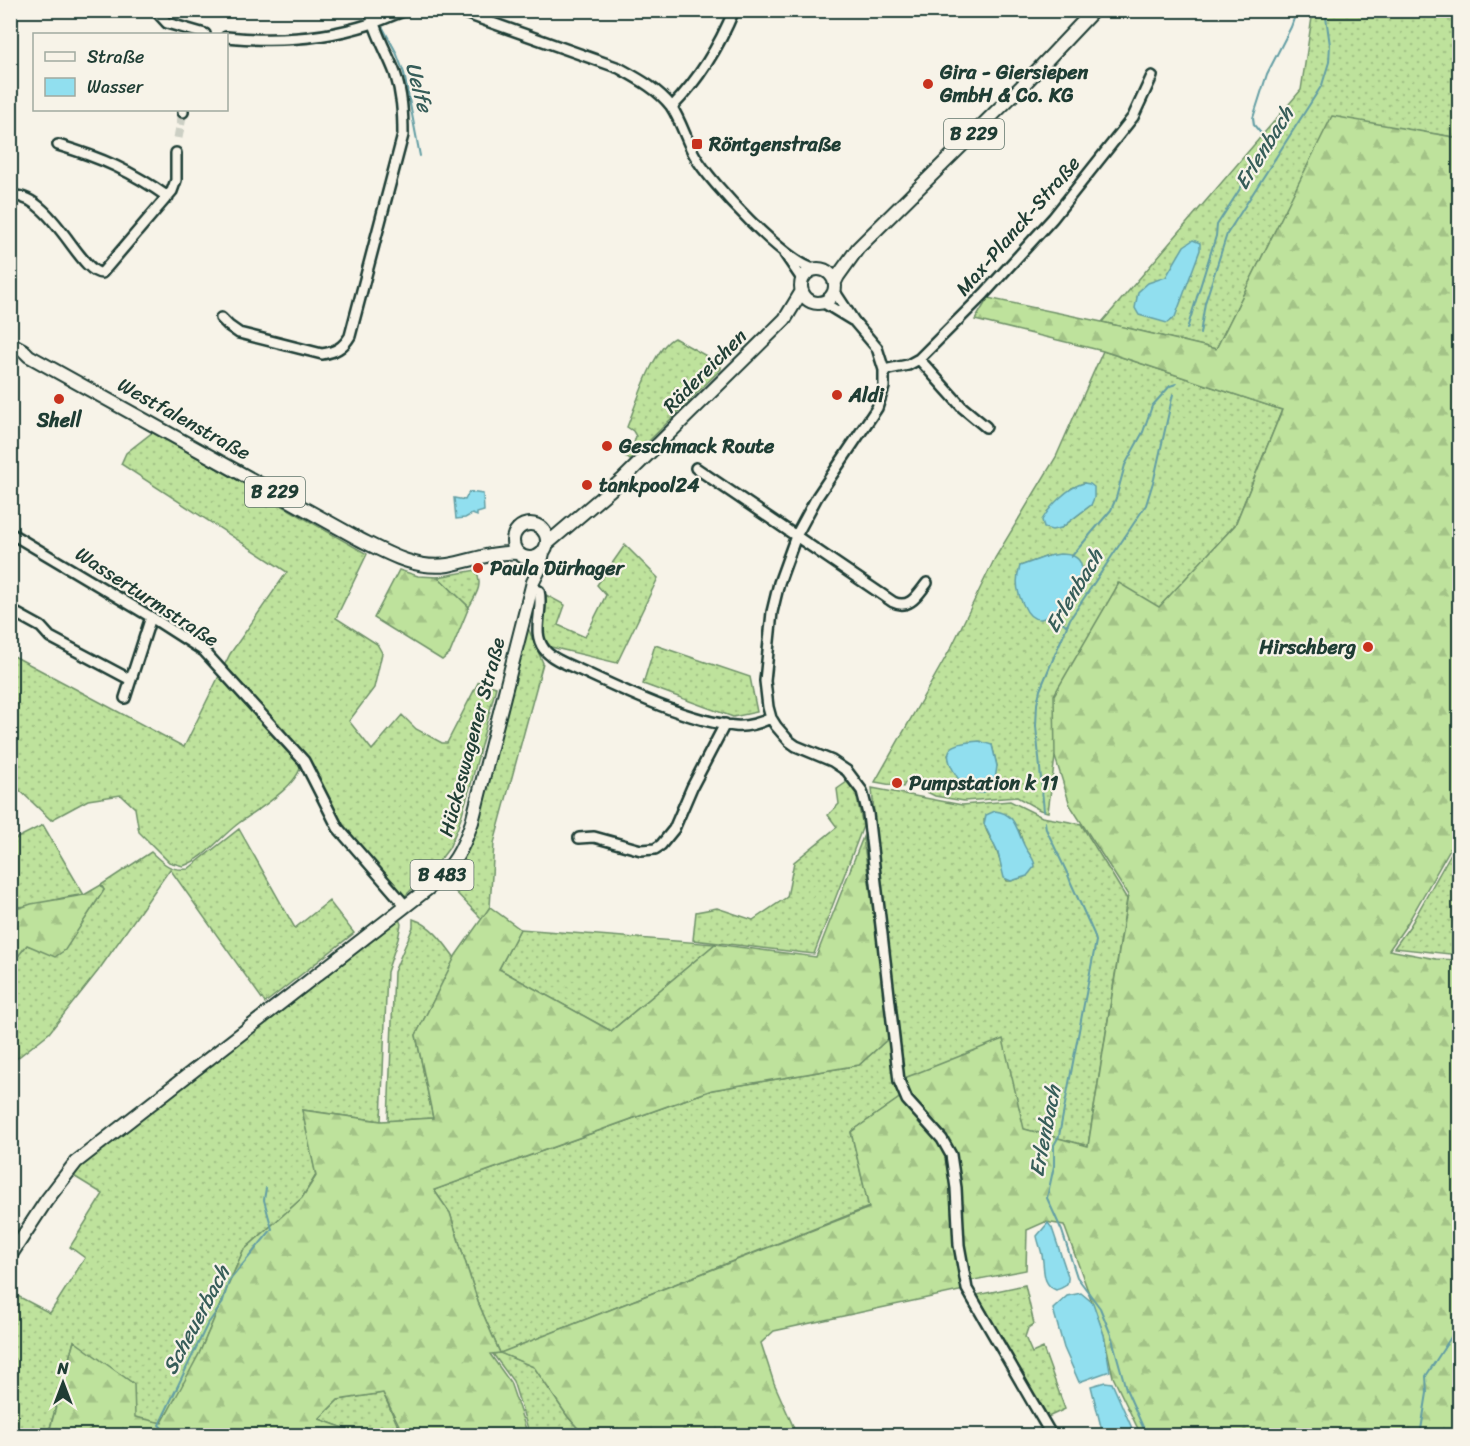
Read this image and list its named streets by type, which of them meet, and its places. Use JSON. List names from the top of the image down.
{
  "streets": {
    "main road": [
      "B 229",
      "Rädereichen",
      "Westfalenstraße",
      "Hückeswagener Straße",
      "B 483"
    ],
    "street": ["Max-Planck-Straße", "Wasserturmstraße"]
  },
  "crossings": [
    ["B 229", "Rädereichen"],
    ["Rädereichen", "Westfalenstraße"],
    ["Rädereichen", "Hückeswagener Straße"],
    ["Westfalenstraße", "Hückeswagener Straße"],
    ["Wasserturmstraße", "Hückeswagener Straße"]
  ],
  "water": ["Uelfe", "Erlenbach", "Scheuerbach"],
  "places": {
    "other": [
      "Gira - Giersiepen GmbH & Co. KG",
      "Aldi",
      "Shell",
      "Geschmack Route",
      "tankpool24",
      "Paula Dürhager",
      "Hirschberg",
      "Pumpstation k 11"
    ],
    "transit": ["Röntgenstraße"]
  },
  "legend": ["Straße", "Wasser"],
  "north": "top"
}
